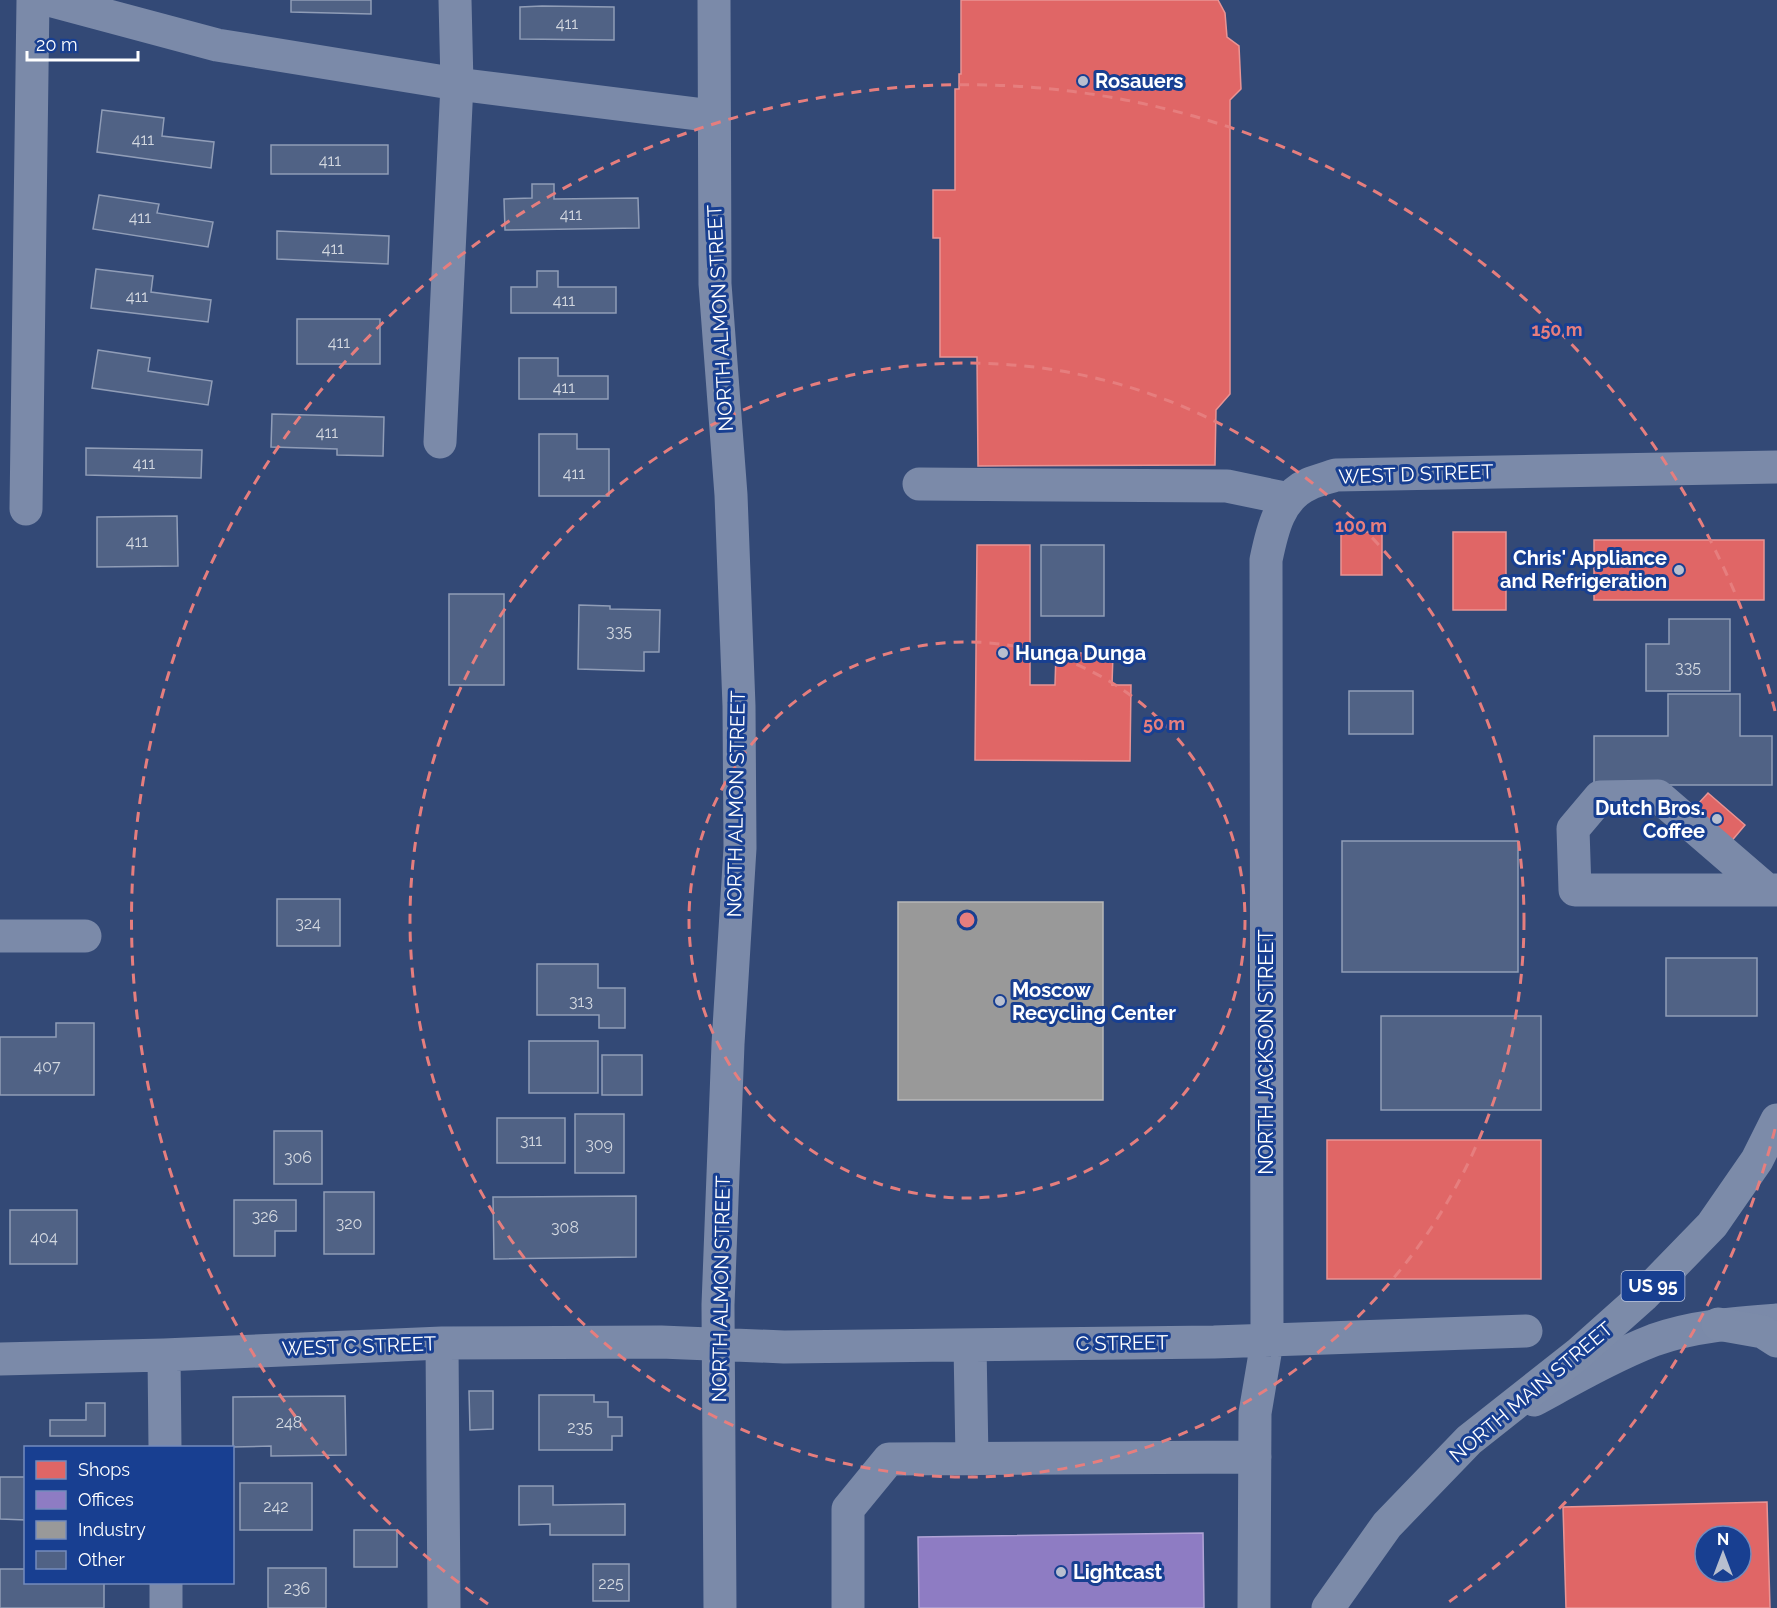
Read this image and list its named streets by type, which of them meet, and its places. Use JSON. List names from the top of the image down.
{
  "streets": {
    "highway": ["US 95", "NORTH MAIN STREET"],
    "street": [
      "NORTH ALMON STREET",
      "WEST D STREET",
      "NORTH JACKSON STREET",
      "C STREET",
      "WEST C STREET"
    ]
  },
  "crossings": [
    ["NORTH ALMON STREET", "C STREET"],
    ["NORTH ALMON STREET", "WEST C STREET"],
    ["WEST D STREET", "NORTH JACKSON STREET"],
    ["NORTH JACKSON STREET", "C STREET"],
    ["C STREET", "WEST C STREET"]
  ],
  "places": [
    "Rosauers",
    "Chris' Appliance and Refrigeration",
    "Hunga Dunga",
    "Dutch Bros. Coffee",
    "Moscow Recycling Center",
    "Lightcast"
  ],
  "house_numbers": [
    "411",
    "411",
    "411",
    "411",
    "411",
    "411",
    "411",
    "411",
    "411",
    "411",
    "411",
    "411",
    "411",
    "411",
    "335",
    "335",
    "324",
    "313",
    "407",
    "311",
    "309",
    "306",
    "326",
    "320",
    "308",
    "404",
    "248",
    "235",
    "242",
    "225",
    "236"
  ],
  "legend": [
    "Shops",
    "Offices",
    "Industry",
    "Other"
  ],
  "scale_bar": "20 m",
  "north": "top",
  "rings": ["150 m", "100 m", "50 m"]
}
